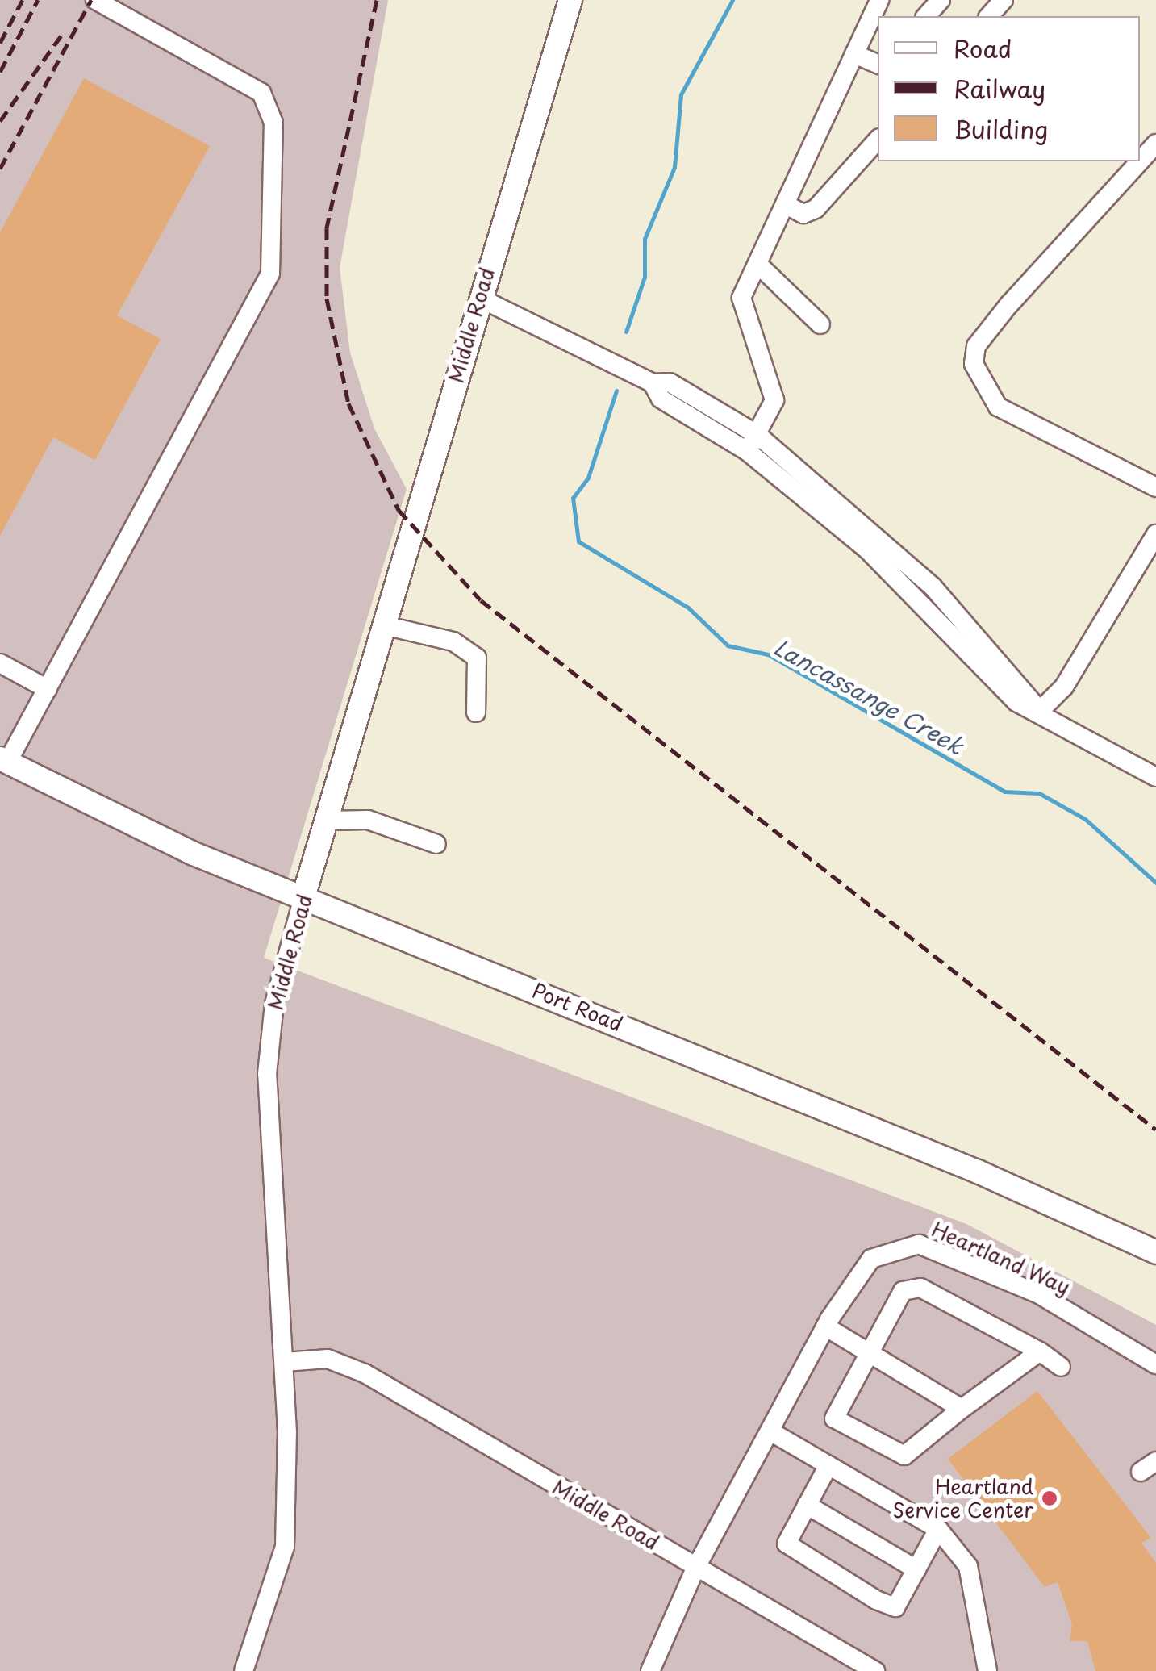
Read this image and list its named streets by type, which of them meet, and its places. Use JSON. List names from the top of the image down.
{
  "streets": {
    "main road": ["Middle Road", "Port Road"],
    "street": ["Heartland Way"]
  },
  "crossings": [
    ["Middle Road", "Port Road"],
    ["Middle Road", "Heartland Way"]
  ],
  "water": ["Lancassange Creek"],
  "places": ["Heartland Service Center"],
  "legend": ["Road", "Railway", "Building"]
}
